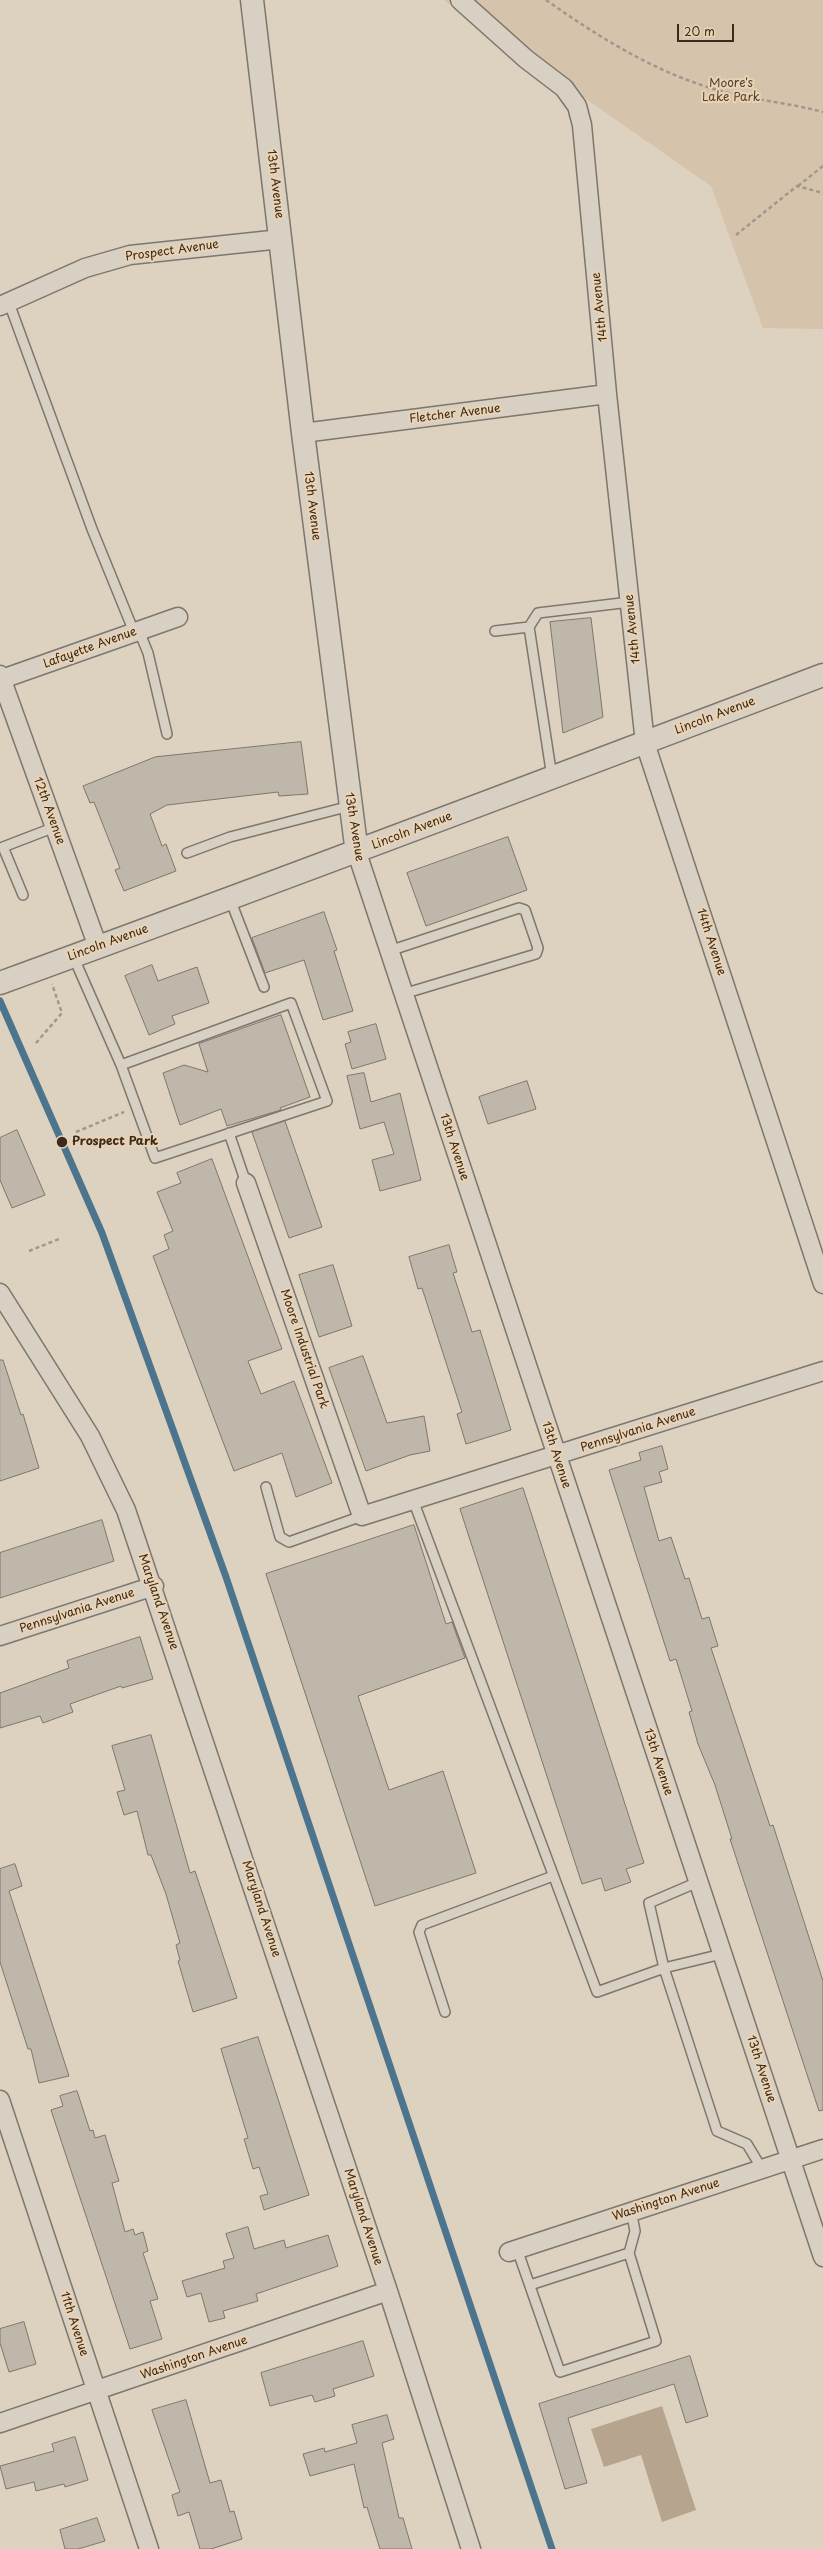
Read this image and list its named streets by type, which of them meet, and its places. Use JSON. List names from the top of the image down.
{
  "streets": {
    "main road": ["13th Avenue", "Lincoln Avenue"],
    "street": [
      "Prospect Avenue",
      "14th Avenue",
      "Fletcher Avenue",
      "Lafayette Avenue",
      "12th Avenue",
      "Moore Industrial Park",
      "Pennsylvania Avenue",
      "Maryland Avenue",
      "Washington Avenue",
      "11th Avenue"
    ]
  },
  "crossings": [
    ["13th Avenue", "Prospect Avenue"],
    ["13th Avenue", "Fletcher Avenue"],
    ["13th Avenue", "Lincoln Avenue"],
    ["13th Avenue", "Pennsylvania Avenue"],
    ["13th Avenue", "Washington Avenue"],
    ["14th Avenue", "Fletcher Avenue"],
    ["14th Avenue", "Lincoln Avenue"],
    ["Lafayette Avenue", "12th Avenue"],
    ["Lincoln Avenue", "12th Avenue"],
    ["Moore Industrial Park", "Pennsylvania Avenue"],
    ["Pennsylvania Avenue", "Maryland Avenue"],
    ["Maryland Avenue", "Washington Avenue"],
    ["Washington Avenue", "11th Avenue"]
  ],
  "parks": ["Moore's Lake Park"],
  "places": ["Prospect Park"],
  "scale_bar": "20 m"
}
